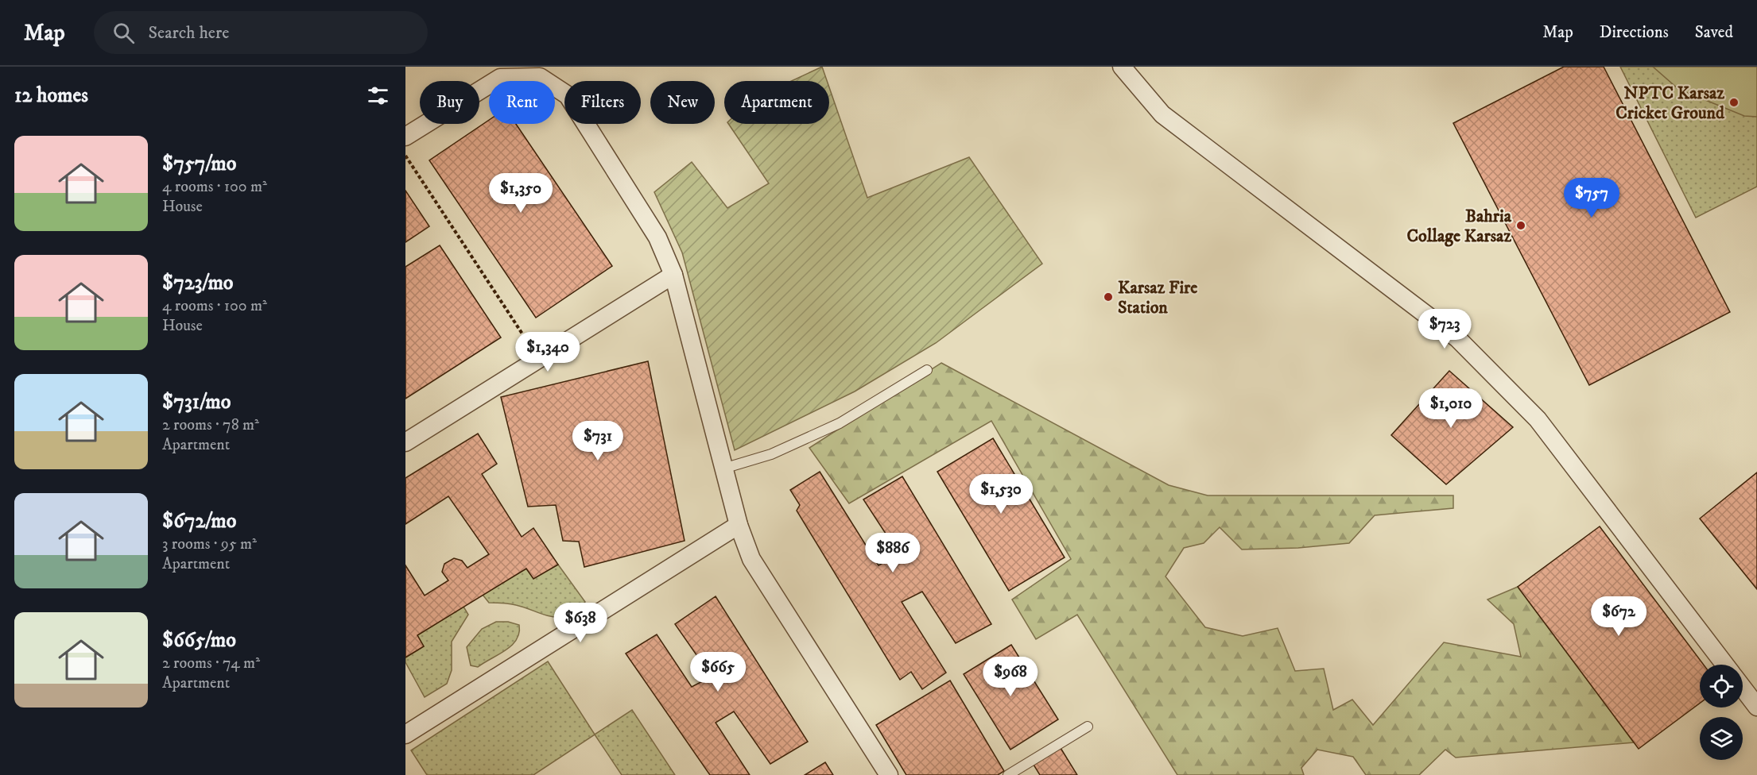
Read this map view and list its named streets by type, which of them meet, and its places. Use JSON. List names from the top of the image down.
{
  "places": ["NPTC Karsaz Cricket Ground", "Bahria Collage Karsaz", "Karsaz Fire Station"],
  "page": {
    "header": "Map",
    "search": "Search here",
    "nav": ["Map", "Directions", "Saved"],
    "heading": "12 homes",
    "chip": [
      "Buy",
      "Rent",
      "Filters",
      "New",
      "Apartment"
    ],
    "list": [
      {
        "name": "$757/mo",
        "note": "4 rooms · 100 m² · House"
      },
      {
        "name": "$723/mo",
        "note": "4 rooms · 100 m² · House"
      },
      {
        "name": "$731/mo",
        "note": "2 rooms · 78 m² · Apartment"
      },
      {
        "name": "$672/mo",
        "note": "3 rooms · 95 m² · Apartment"
      },
      {
        "name": "$665/mo",
        "note": "2 rooms · 74 m² · Apartment"
      }
    ],
    "price": [
      "$1,350",
      "$757",
      "$723",
      "$1,340",
      "$1,010",
      "$731",
      "$1,530",
      "$886",
      "$672",
      "$638",
      "$665",
      "$968"
    ]
  }
}
